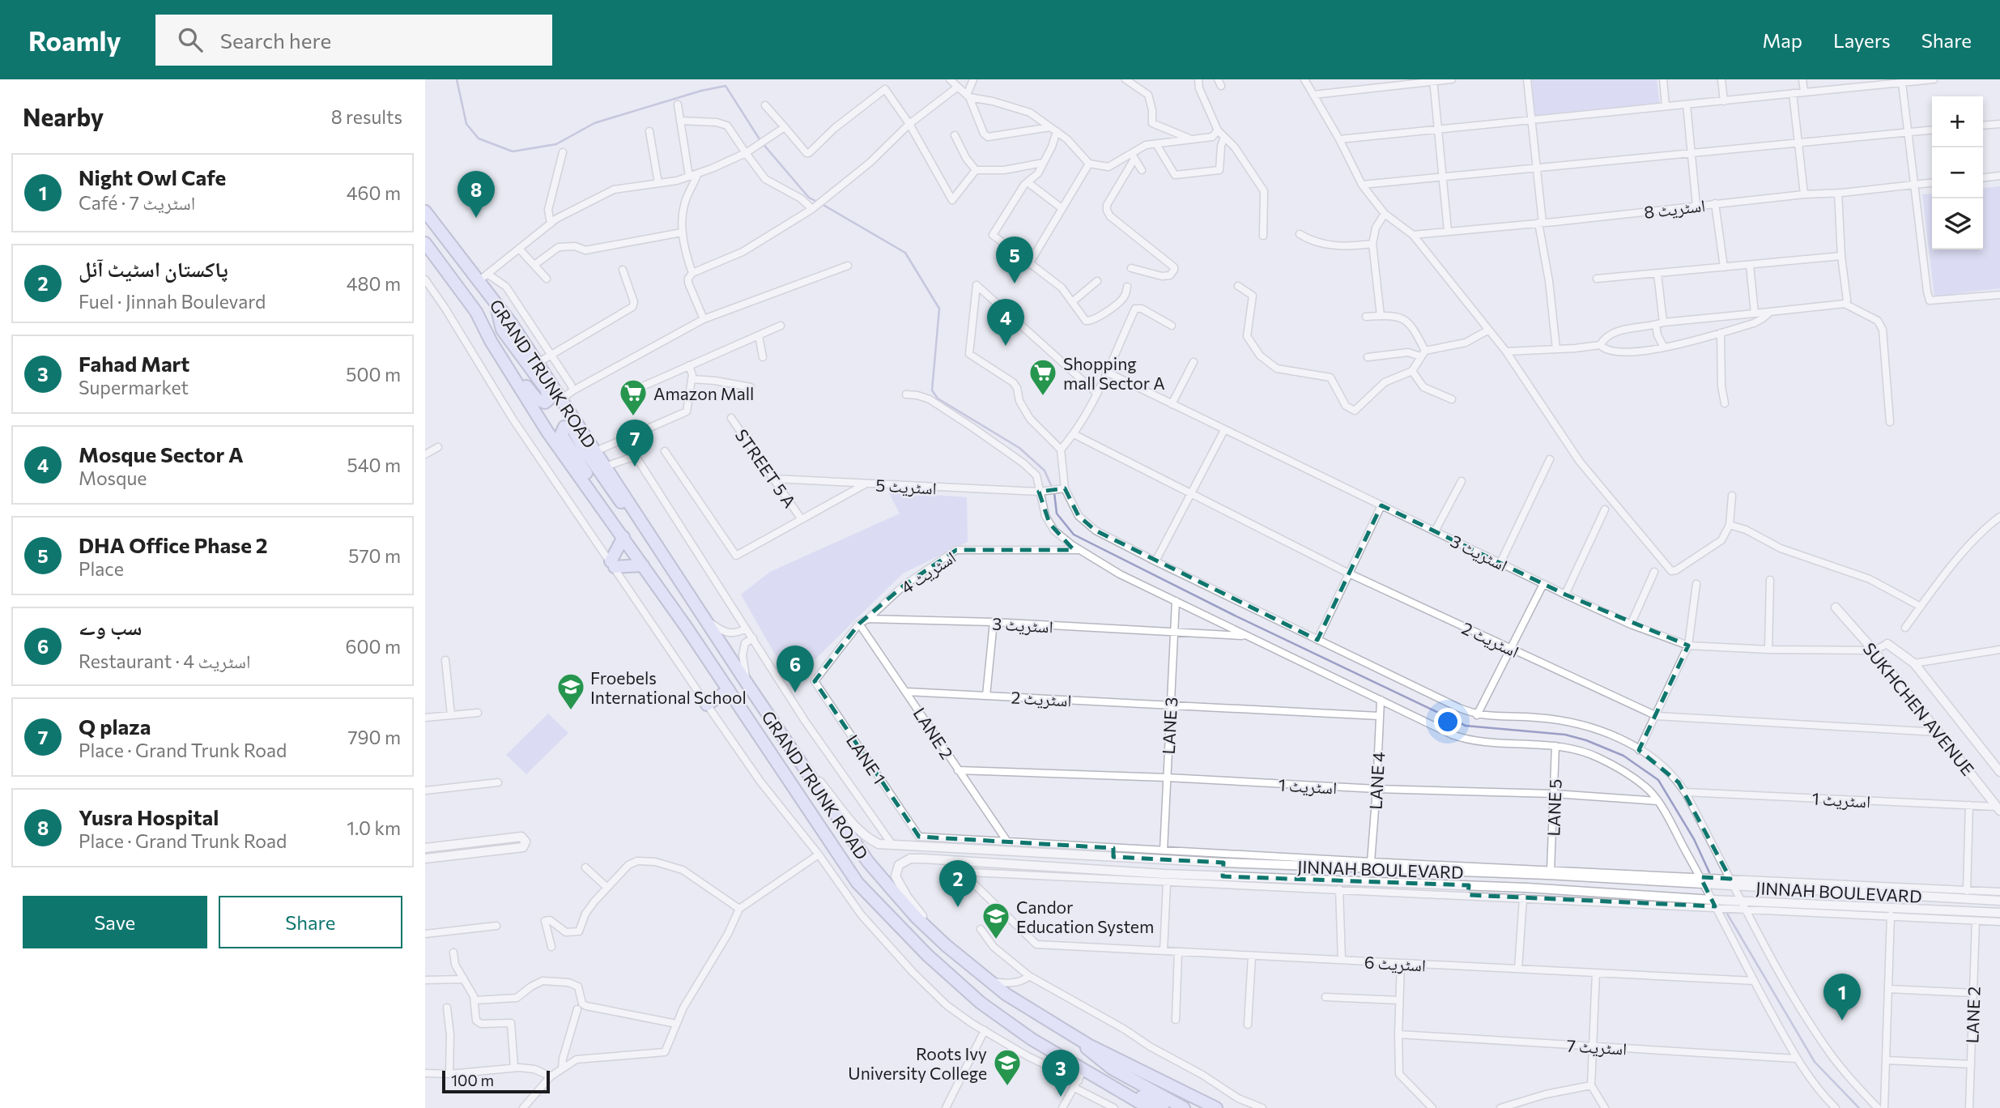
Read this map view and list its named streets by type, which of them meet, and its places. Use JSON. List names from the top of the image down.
{
  "streets": {
    "highway": ["GRAND TRUNK ROAD"],
    "street": [
      "اسٹریٹ 8",
      "STREET 5 A",
      "اسٹریٹ 5",
      "اسٹریٹ 3",
      "اسٹریٹ 4",
      "اسٹریٹ 2",
      "SUKHCHEN AVENUE",
      "LANE 3",
      "LANE 2",
      "LANE 1",
      "LANE 4",
      "اسٹریٹ 1",
      "LANE 5",
      "JINNAH BOULEVARD",
      "اسٹریٹ 6",
      "اسٹریٹ 7"
    ]
  },
  "crossings": [
    ["GRAND TRUNK ROAD", "JINNAH BOULEVARD"],
    ["STREET 5 A", "اسٹریٹ 5"],
    ["اسٹریٹ 3", "اسٹریٹ 4"],
    ["اسٹریٹ 3", "SUKHCHEN AVENUE"],
    ["اسٹریٹ 3", "LANE 3"],
    ["اسٹریٹ 4", "LANE 2"],
    ["اسٹریٹ 4", "LANE 1"],
    ["اسٹریٹ 2", "SUKHCHEN AVENUE"],
    ["اسٹریٹ 2", "LANE 3"],
    ["اسٹریٹ 2", "LANE 2"],
    ["اسٹریٹ 2", "LANE 4"],
    ["SUKHCHEN AVENUE", "اسٹریٹ 1"],
    ["LANE 3", "اسٹریٹ 1"],
    ["LANE 2", "LANE 1"],
    ["LANE 2", "اسٹریٹ 1"],
    ["LANE 4", "اسٹریٹ 1"],
    ["اسٹریٹ 1", "LANE 5"]
  ],
  "places": {
    "supermarket": ["Shopping mall Sector A", "Amazon Mall"],
    "school or university": ["Froebels International School", "Candor Education System", "Roots Ivy University College"]
  },
  "scale_bar": "100 m",
  "page": {
    "header": "Roamly",
    "search": "Search here",
    "nav": ["Map", "Layers", "Share"],
    "heading": ["Nearby", "8 results"],
    "map_buttons": ["+", "−"],
    "list": [
      {
        "mark": "1",
        "name": "Night Owl Cafe",
        "note": "Café · اسٹریٹ 7",
        "value": "460 m"
      },
      {
        "mark": "2",
        "name": "پاکستان اسٹیٹ آئل",
        "note": "Fuel · Jinnah Boulevard",
        "value": "480 m"
      },
      {
        "mark": "3",
        "name": "Fahad Mart",
        "note": "Supermarket",
        "value": "500 m"
      },
      {
        "mark": "4",
        "name": "Mosque Sector A",
        "note": "Mosque",
        "value": "540 m"
      },
      {
        "mark": "5",
        "name": "DHA Office Phase 2",
        "note": "Place",
        "value": "570 m"
      },
      {
        "mark": "6",
        "name": "سب وے",
        "note": "Restaurant · اسٹریٹ 4",
        "value": "600 m"
      },
      {
        "mark": "7",
        "name": "Q plaza",
        "note": "Place · Grand Trunk Road",
        "value": "790 m"
      },
      {
        "mark": "8",
        "name": "Yusra Hospital",
        "note": "Place · Grand Trunk Road",
        "value": "1.0 km"
      }
    ],
    "pins": [
      "8",
      "5",
      "4",
      "7",
      "6",
      "2",
      "1",
      "3"
    ],
    "buttons": ["Save", "Share"],
    "scale": "100 m"
  }
}
